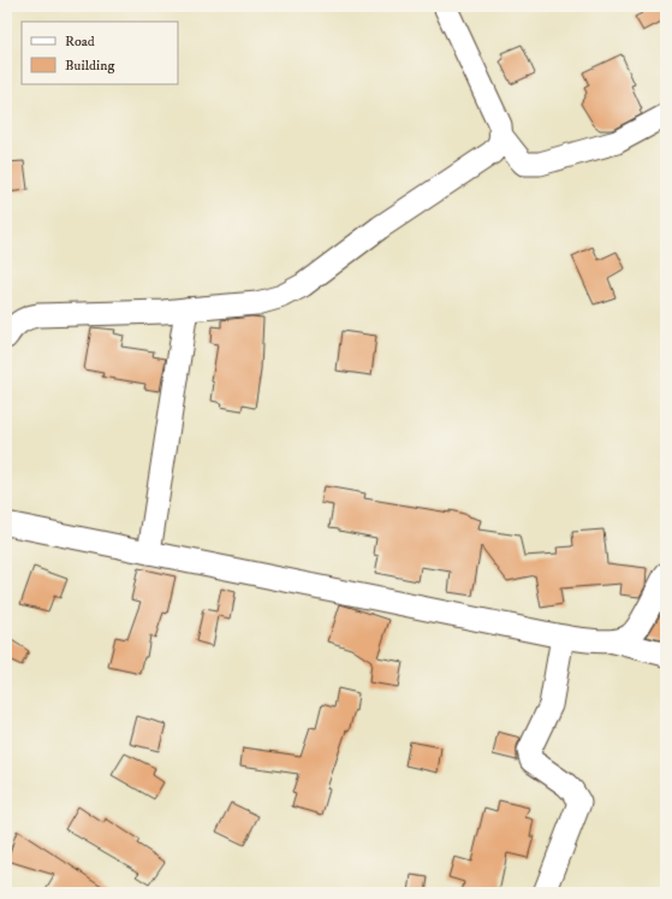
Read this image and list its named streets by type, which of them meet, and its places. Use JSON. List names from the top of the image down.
{
  "legend": ["Road", "Building"]
}
